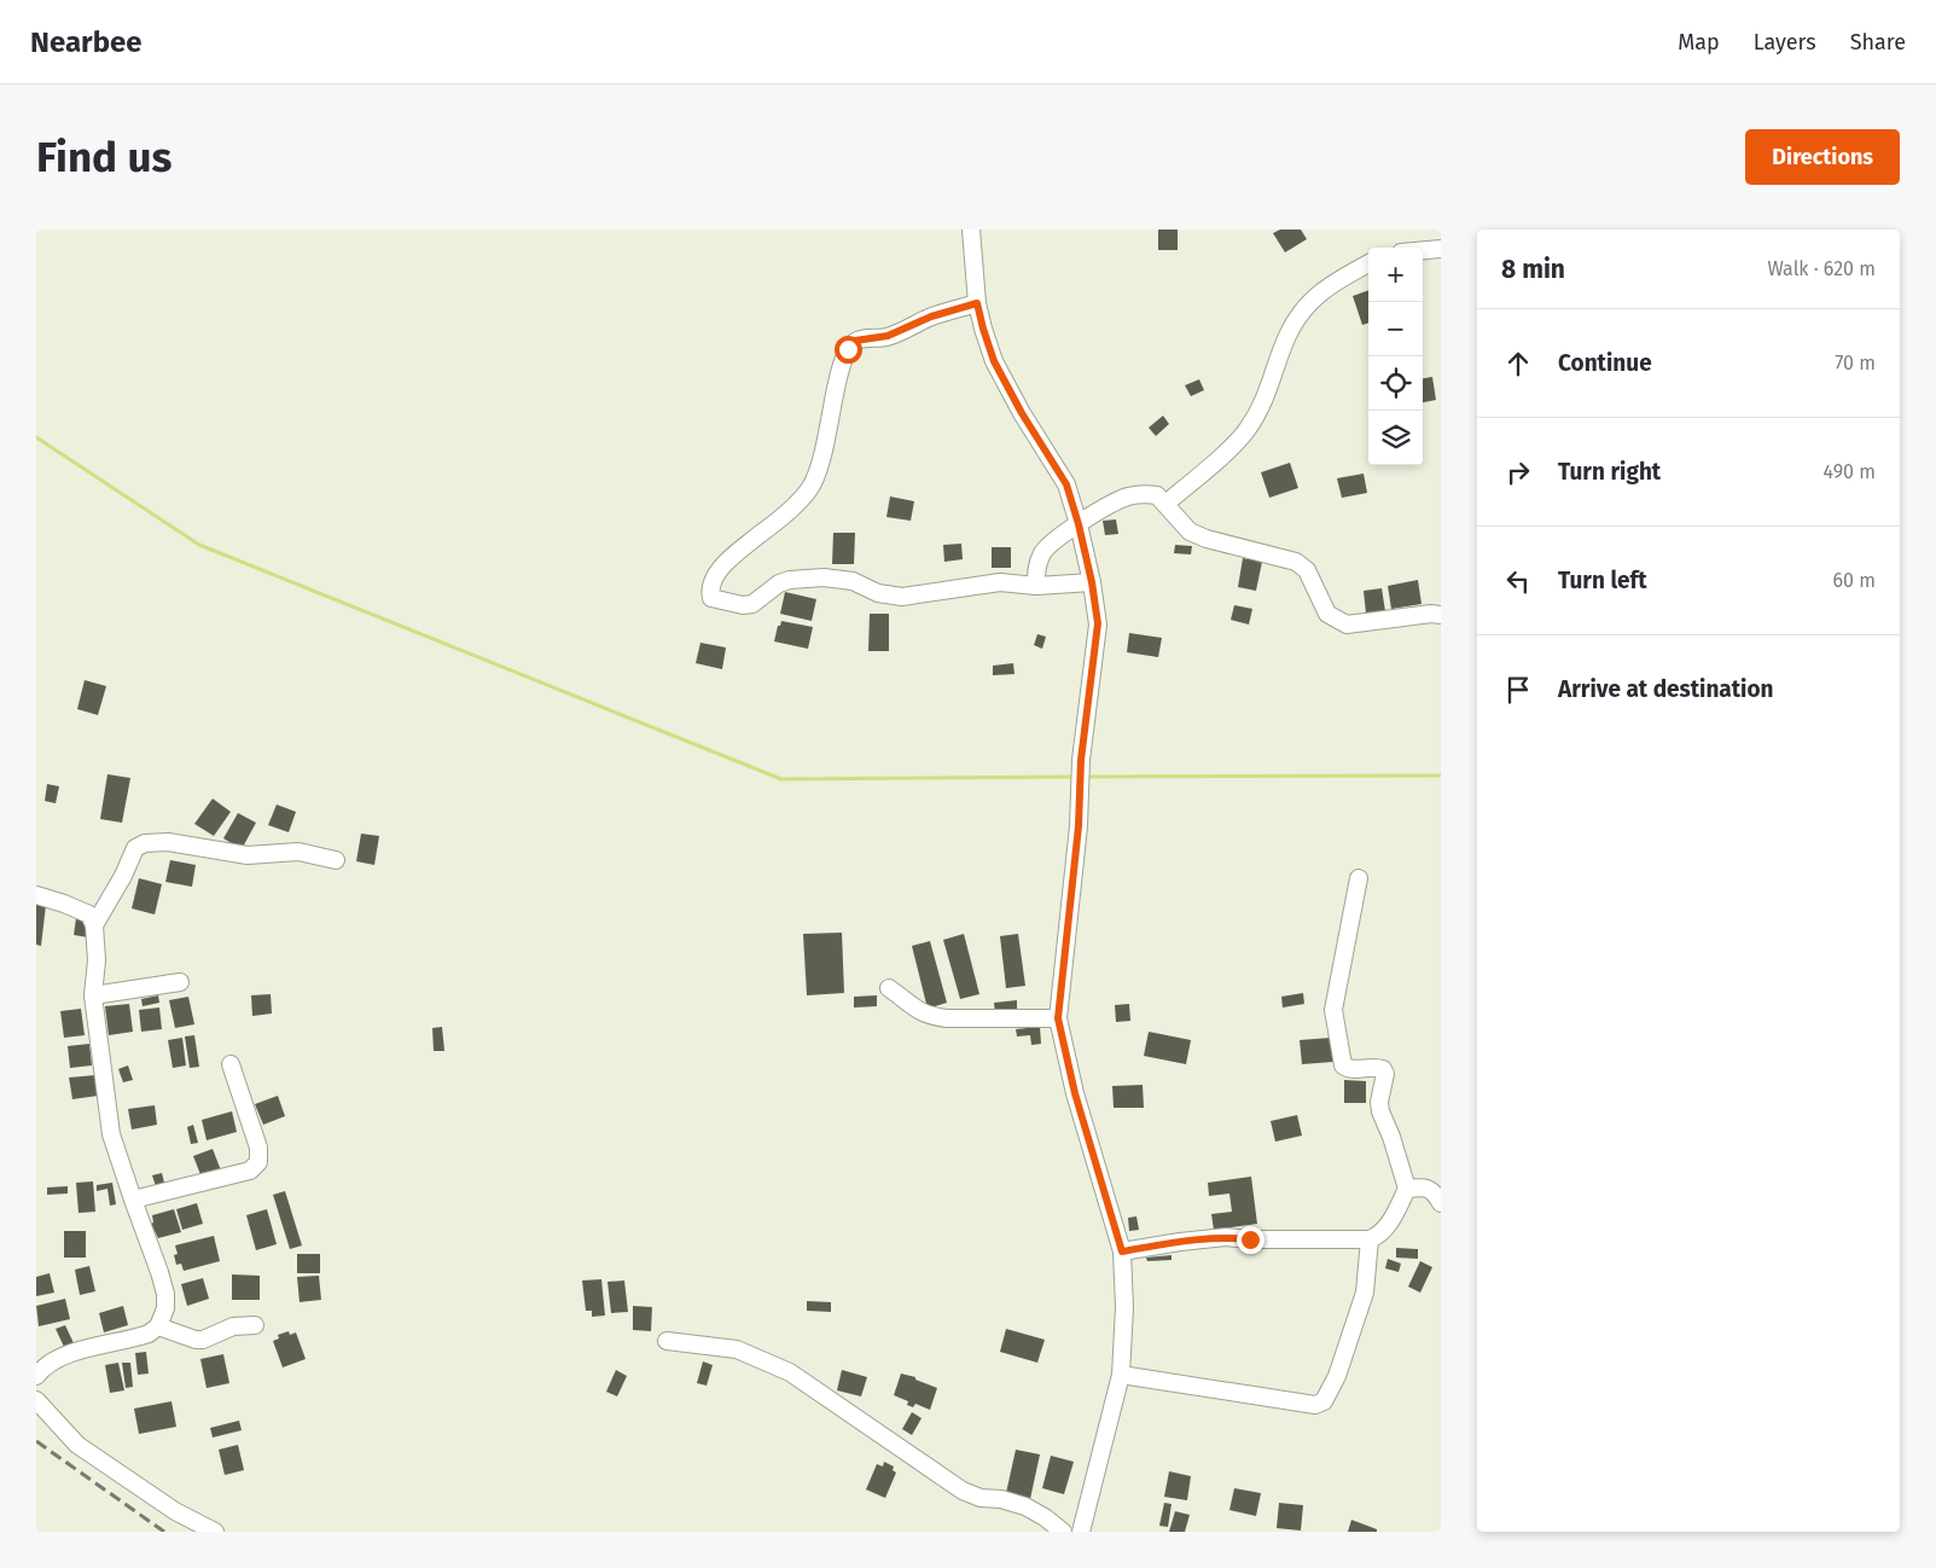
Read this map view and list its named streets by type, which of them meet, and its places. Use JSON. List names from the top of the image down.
{
  "page": {
    "header": "Nearbee",
    "nav": ["Map", "Layers", "Share"],
    "buttons": "Directions",
    "title": "Find us",
    "heading": ["8 min", "Walk · 620 m"],
    "map_buttons": ["+", "−"],
    "list": [
      ["Continue", "70 m"],
      ["Turn right", "490 m"],
      ["Turn left", "60 m"],
      "Arrive at destination"
    ]
  }
}
